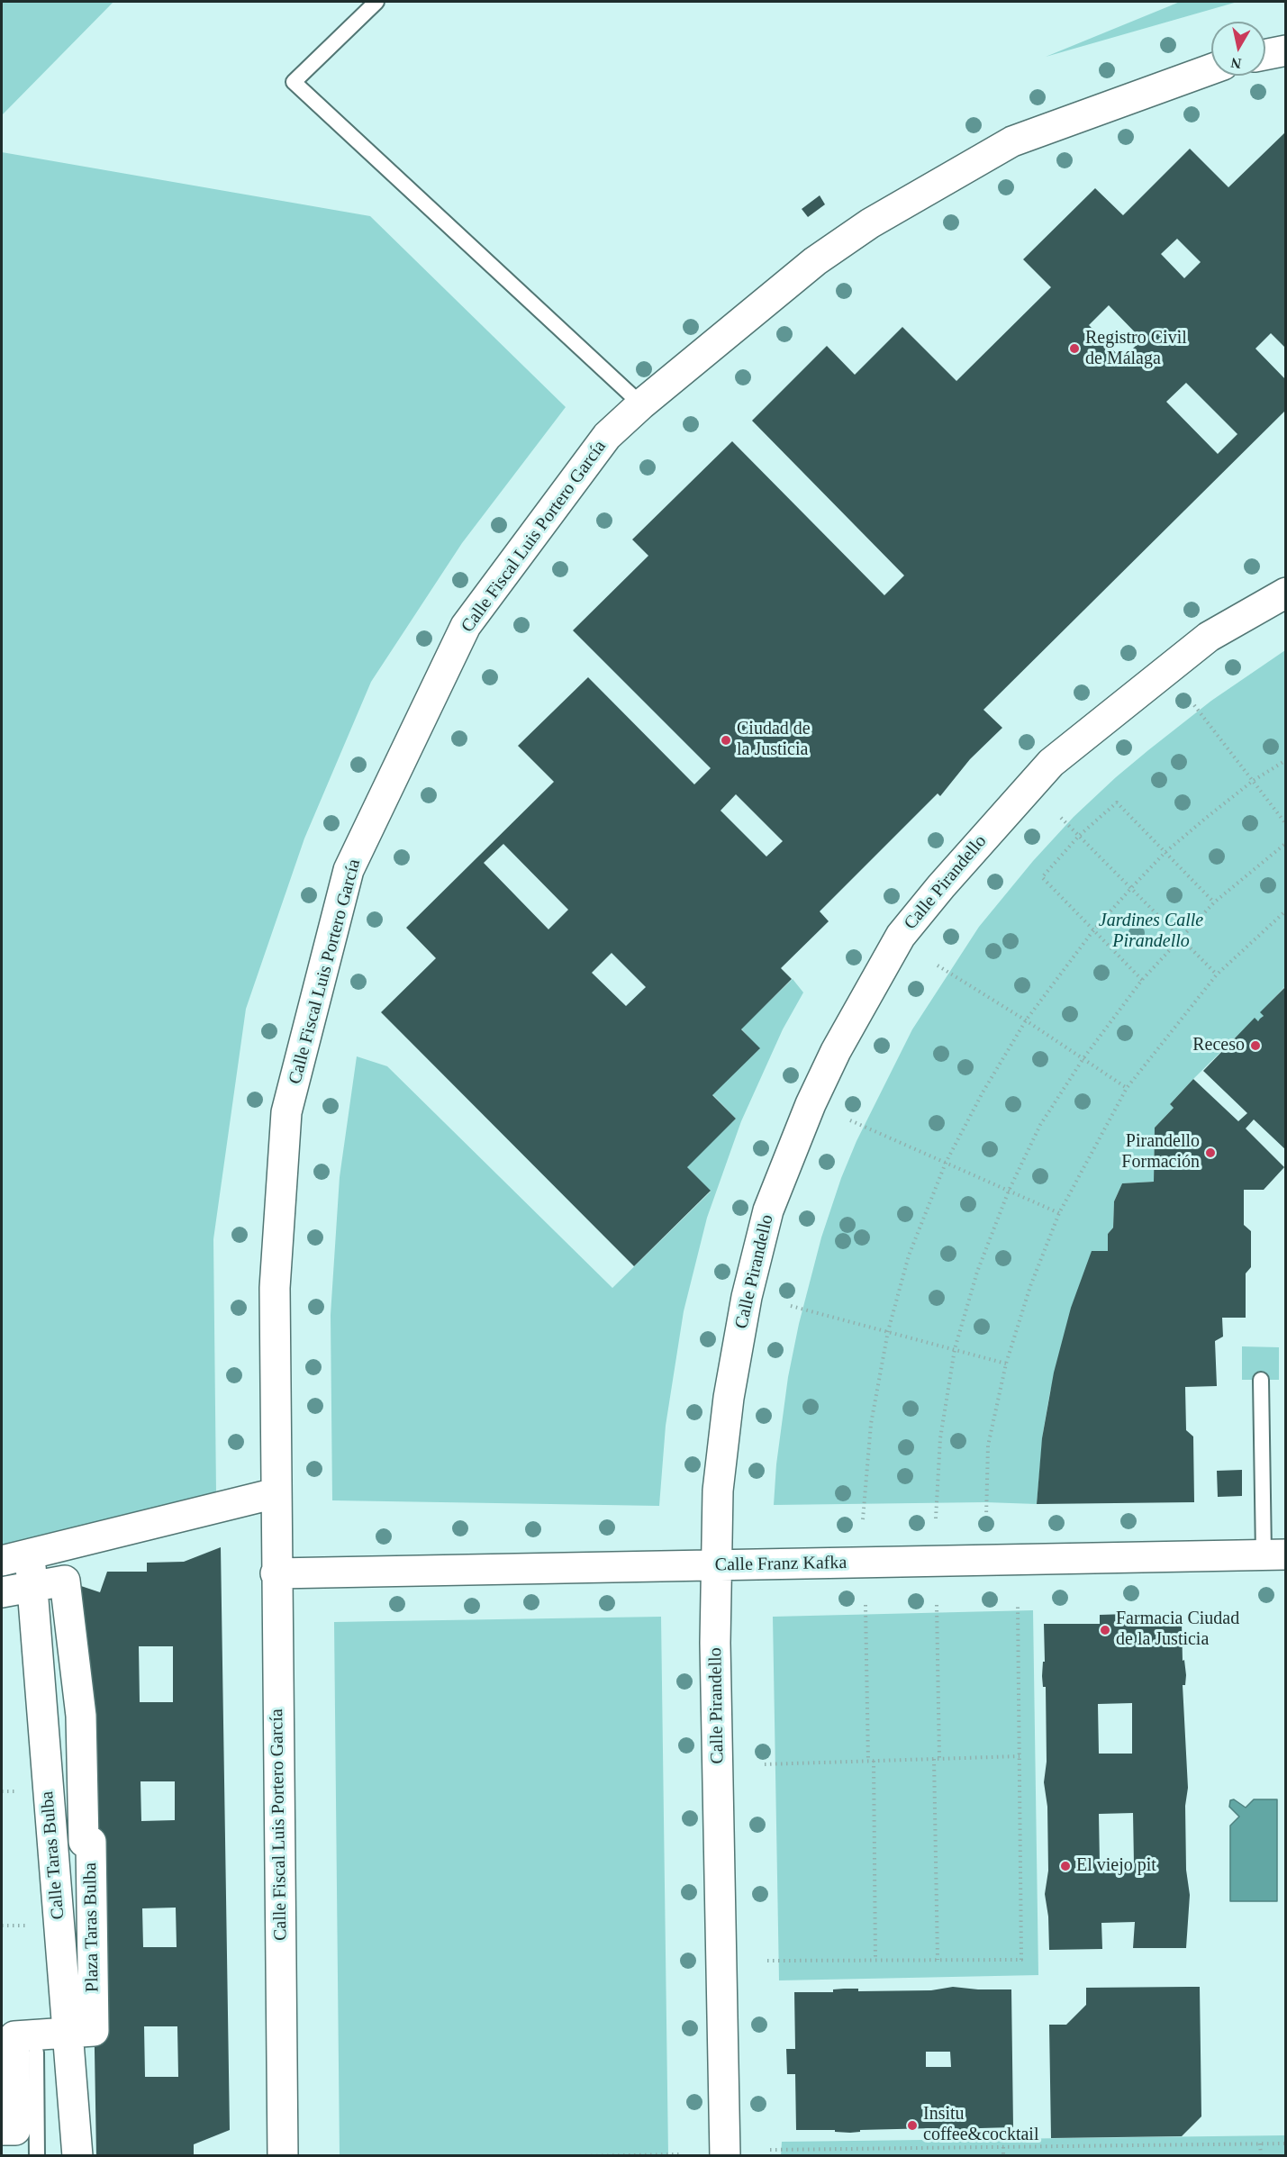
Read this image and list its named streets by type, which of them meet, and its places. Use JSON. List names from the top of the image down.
{
  "streets": {
    "street": [
      "Calle Fiscal Luis Portero García",
      "Calle Pirandello",
      "Calle Franz Kafka",
      "Calle Taras Bulba",
      "Plaza Taras Bulba"
    ]
  },
  "crossings": [
    ["Calle Fiscal Luis Portero García", "Calle Franz Kafka"],
    ["Calle Pirandello", "Calle Franz Kafka"],
    ["Calle Taras Bulba", "Plaza Taras Bulba"]
  ],
  "parks": ["Jardines Calle Pirandello"],
  "places": [
    "Registro Civil de Málaga",
    "Ciudad de la Justicia",
    "Receso",
    "Pirandello Formación",
    "Farmacia Ciudad de la Justicia",
    "El viejo pit",
    "Insitu coffee&cocktail"
  ],
  "north": "bottom"
}
